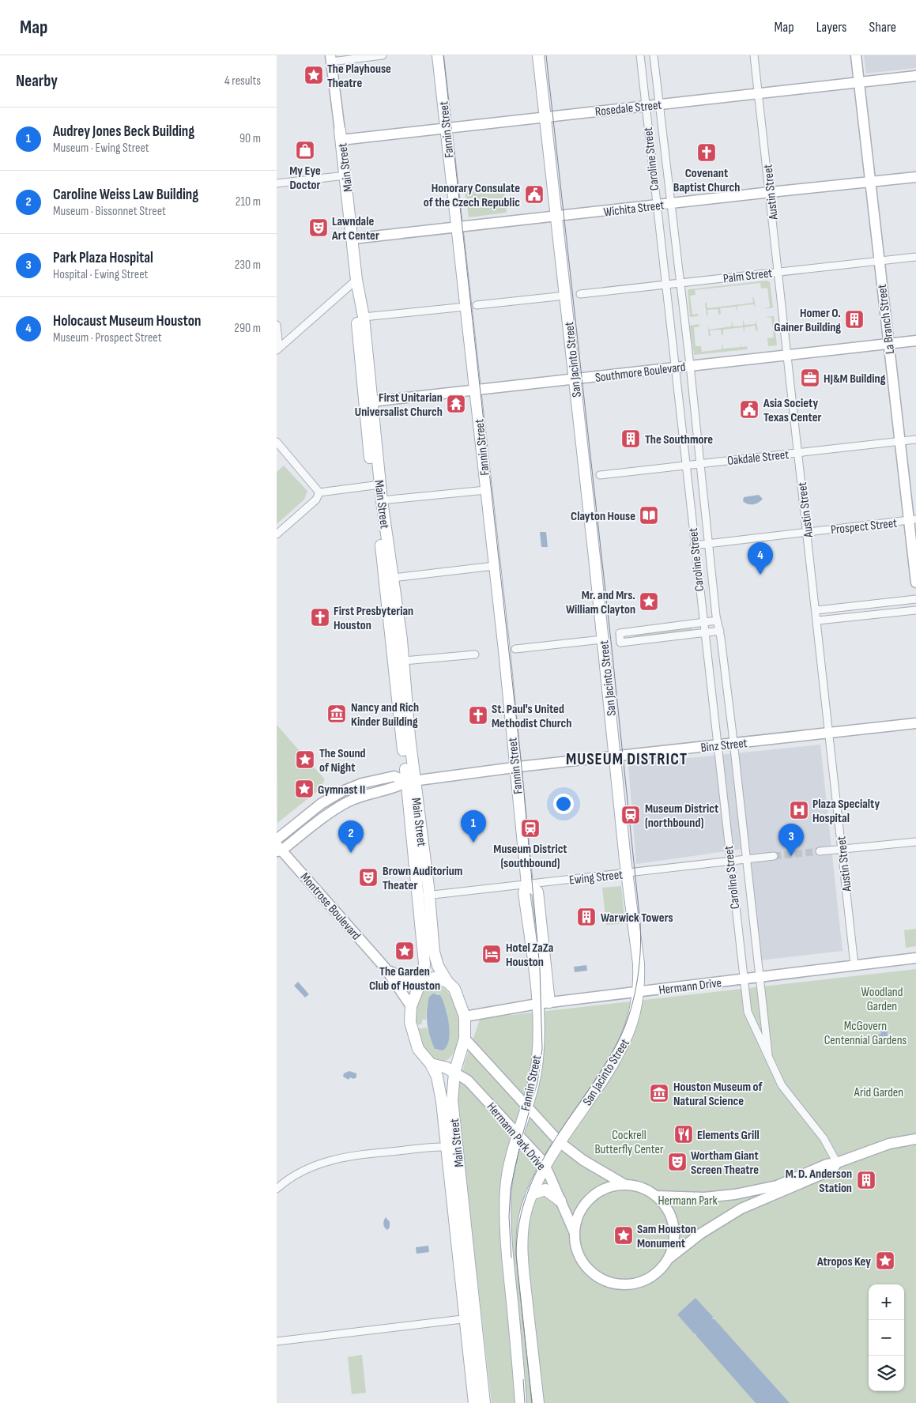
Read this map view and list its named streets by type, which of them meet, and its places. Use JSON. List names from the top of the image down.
{
  "streets": {
    "main road": ["Fannin Street", "Main Street", "San Jacinto Street"],
    "street": [
      "Rosedale Street",
      "Caroline Street",
      "Austin Street",
      "Wichita Street",
      "Palm Street",
      "La Branch Street",
      "Southmore Boulevard",
      "Oakdale Street",
      "Prospect Street",
      "Binz Street",
      "Ewing Street",
      "Montrose Boulevard",
      "Hermann Drive",
      "Hermann Park Drive"
    ]
  },
  "crossings": [
    ["Rosedale Street", "Fannin Street"],
    ["Rosedale Street", "Caroline Street"],
    ["Rosedale Street", "Main Street"],
    ["Rosedale Street", "Austin Street"],
    ["Rosedale Street", "La Branch Street"],
    ["Rosedale Street", "San Jacinto Street"],
    ["Fannin Street", "Wichita Street"],
    ["Fannin Street", "Southmore Boulevard"],
    ["Fannin Street", "Binz Street"],
    ["Fannin Street", "Ewing Street"],
    ["Fannin Street", "Hermann Drive"],
    ["Fannin Street", "Hermann Park Drive"],
    ["Caroline Street", "Wichita Street"],
    ["Caroline Street", "Palm Street"],
    ["Caroline Street", "Southmore Boulevard"],
    ["Caroline Street", "Oakdale Street"],
    ["Caroline Street", "Prospect Street"],
    ["Caroline Street", "Binz Street"],
    ["Caroline Street", "Ewing Street"],
    ["Caroline Street", "Hermann Drive"],
    ["Main Street", "Wichita Street"],
    ["Main Street", "Southmore Boulevard"],
    ["Main Street", "Binz Street"],
    ["Main Street", "Ewing Street"],
    ["Main Street", "Montrose Boulevard"],
    ["Main Street", "Hermann Drive"],
    ["Main Street", "Hermann Park Drive"],
    ["Austin Street", "Wichita Street"],
    ["Austin Street", "Palm Street"],
    ["Austin Street", "Southmore Boulevard"],
    ["Austin Street", "Oakdale Street"],
    ["Austin Street", "Prospect Street"],
    ["Austin Street", "Binz Street"],
    ["Austin Street", "Hermann Drive"],
    ["Wichita Street", "La Branch Street"],
    ["Wichita Street", "San Jacinto Street"],
    ["Palm Street", "La Branch Street"],
    ["La Branch Street", "Southmore Boulevard"],
    ["La Branch Street", "Oakdale Street"],
    ["La Branch Street", "Prospect Street"],
    ["San Jacinto Street", "Southmore Boulevard"],
    ["San Jacinto Street", "Binz Street"],
    ["San Jacinto Street", "Ewing Street"],
    ["San Jacinto Street", "Hermann Drive"],
    ["San Jacinto Street", "Hermann Park Drive"],
    ["Montrose Boulevard", "Hermann Drive"],
    ["Montrose Boulevard", "Hermann Park Drive"],
    ["Hermann Drive", "Hermann Park Drive"]
  ],
  "districts": ["MUSEUM DISTRICT"],
  "parks": [
    "Woodland Garden",
    "McGovern Centennial Gardens",
    "Arid Garden",
    "Cockrell Butterfly Center",
    "Hermann Park"
  ],
  "places": {
    "place": [
      "The Playhouse Theatre",
      "Mr. and Mrs. William Clayton",
      "The Sound of Night",
      "Gymnast II",
      "The Garden Club of Houston",
      "Sam Houston Monument",
      "Atropos Key"
    ],
    "shop": ["My Eye Doctor"],
    "church": ["Covenant Baptist Church", "First Presbyterian Houston", "St. Paul's United Methodist Church"],
    "public building": ["Honorary Consulate of the Czech Republic", "Asia Society Texas Center"],
    "theatre": ["Lawndale Art Center", "Brown Auditorium Theater", "Wortham Giant Screen Theatre"],
    "building": [
      "Homer O. Gainer Building",
      "The Southmore",
      "Warwick Towers",
      "M. D. Anderson Station"
    ],
    "office": ["HJ&M Building"],
    "temple": ["First Unitarian Universalist Church"],
    "library": ["Clayton House"],
    "museum": ["Nancy and Rich Kinder Building", "Houston Museum of Natural Science"],
    "hospital": ["Plaza Specialty Hospital"],
    "station": ["Museum District (northbound)", "Museum District (southbound)"],
    "hotel": ["Hotel ZaZa Houston"],
    "restaurant": ["Elements Grill"]
  },
  "page": {
    "header": "Map",
    "nav": ["Map", "Layers", "Share"],
    "heading": ["Nearby", "4 results"],
    "list": [
      {
        "mark": "1",
        "name": "Audrey Jones Beck Building",
        "note": "Museum · Ewing Street",
        "value": "90 m"
      },
      {
        "mark": "2",
        "name": "Caroline Weiss Law Building",
        "note": "Museum · Bissonnet Street",
        "value": "210 m"
      },
      {
        "mark": "3",
        "name": "Park Plaza Hospital",
        "note": "Hospital · Ewing Street",
        "value": "230 m"
      },
      {
        "mark": "4",
        "name": "Holocaust Museum Houston",
        "note": "Museum · Prospect Street",
        "value": "290 m"
      }
    ],
    "pins": [
      "4",
      "1",
      "2",
      "3"
    ],
    "map_buttons": ["+", "−"]
  }
}
